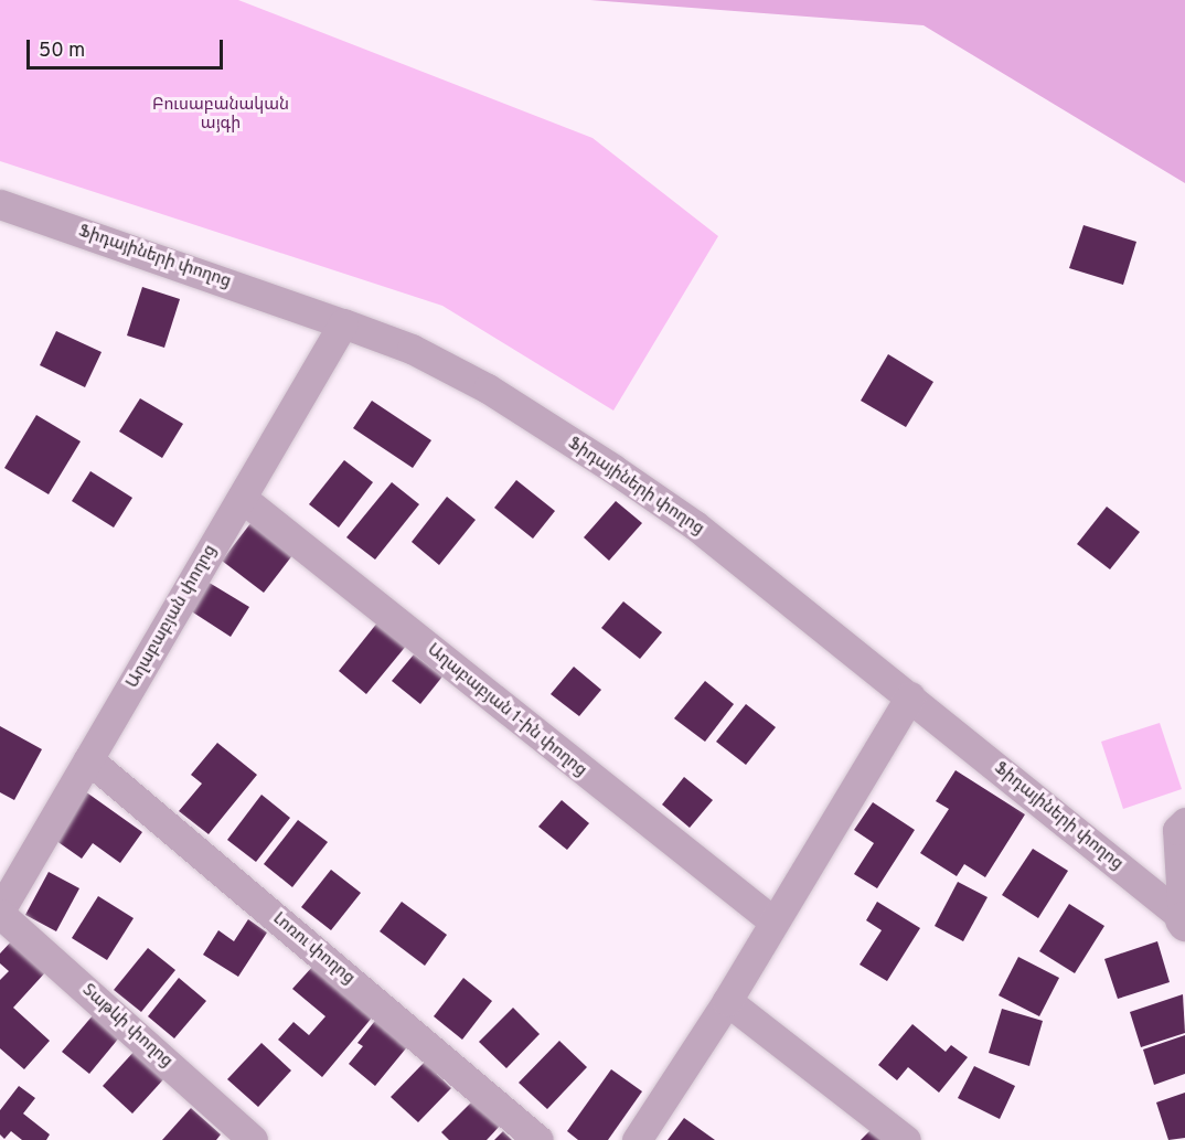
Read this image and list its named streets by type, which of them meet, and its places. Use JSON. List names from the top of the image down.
{
  "streets": {
    "street": [
      "Ֆիդայիների փողոց",
      "Աղաբաբյան փողոց",
      "Աղաբաբյան 1-ին փողոց",
      "Լոռու փողոց",
      "Տաթևի փողոց"
    ]
  },
  "crossings": [
    ["Ֆիդայիների փողոց", "Աղաբաբյան փողոց"],
    ["Աղաբաբյան փողոց", "Աղաբաբյան 1-ին փողոց"],
    ["Աղաբաբյան փողոց", "Լոռու փողոց"],
    ["Աղաբաբյան փողոց", "Տաթևի փողոց"]
  ],
  "parks": ["Բուսաբանական այգի"],
  "scale_bar": "50 m"
}
